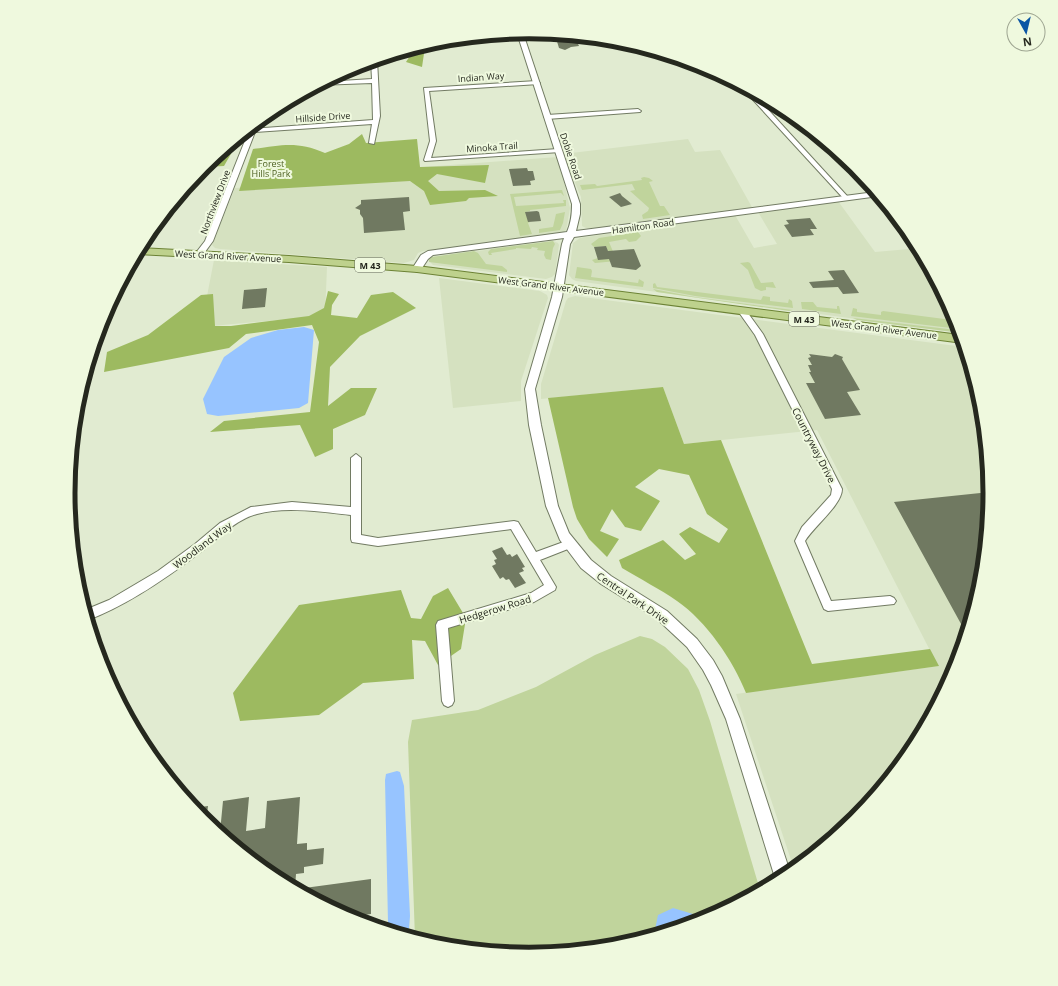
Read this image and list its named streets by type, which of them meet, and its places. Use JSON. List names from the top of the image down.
{
  "streets": {
    "main road": ["West Grand River Avenue", "M 43"],
    "street": [
      "Indian Way",
      "Hillside Drive",
      "Minoka Trail",
      "Dobie Road",
      "Northview Drive",
      "Hamilton Road",
      "Countryway Drive",
      "Woodland Way",
      "Central Park Drive",
      "Hedgerow Road"
    ]
  },
  "crossings": [
    ["Indian Way", "Minoka Trail"],
    ["Indian Way", "Dobie Road"],
    ["Minoka Trail", "Dobie Road"],
    ["Dobie Road", "Hamilton Road"],
    ["Dobie Road", "West Grand River Avenue"],
    ["Dobie Road", "Central Park Drive"],
    ["Northview Drive", "West Grand River Avenue"],
    ["Hamilton Road", "West Grand River Avenue"],
    ["West Grand River Avenue", "Countryway Drive"],
    ["West Grand River Avenue", "Central Park Drive"],
    ["Woodland Way", "Hedgerow Road"]
  ],
  "parks": ["Forest Hills Park"],
  "north": "bottom"
}
